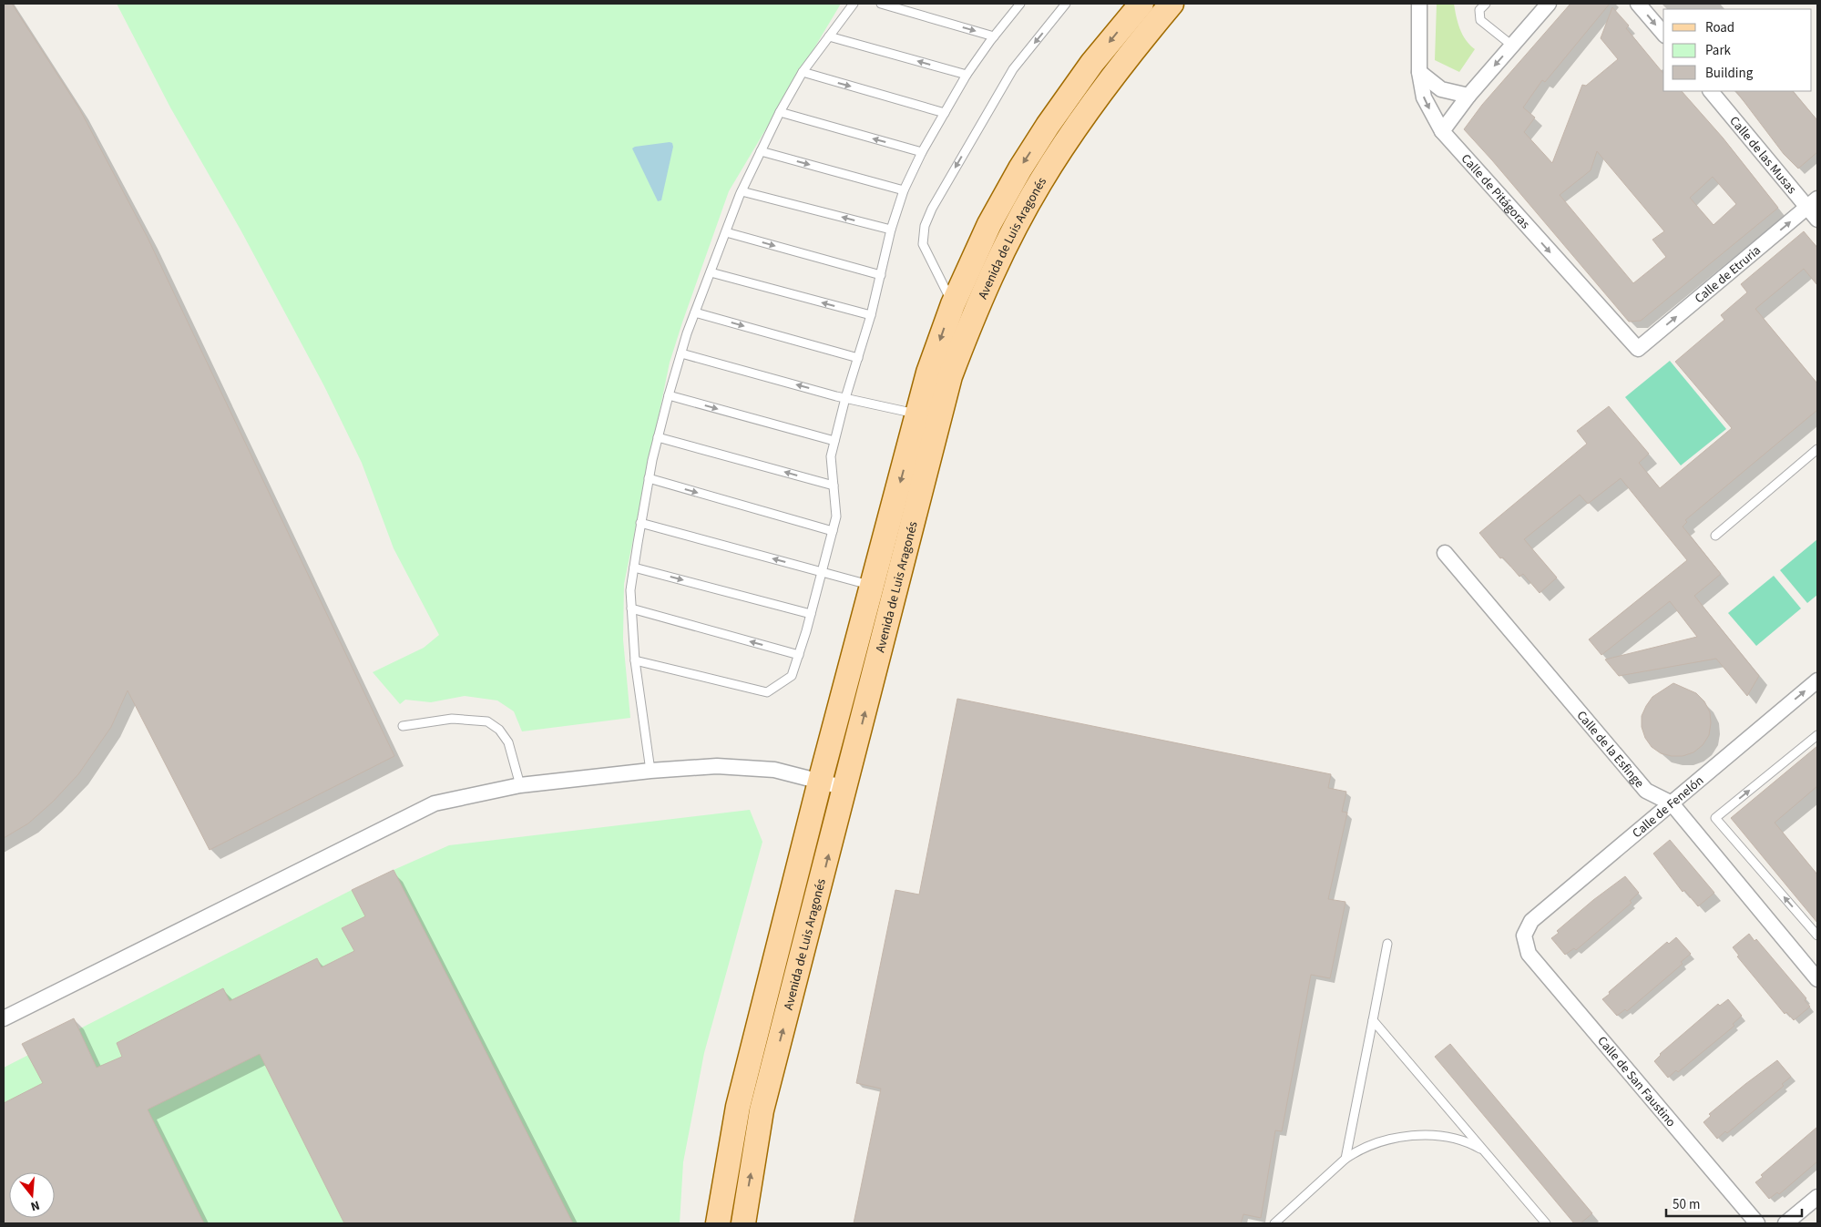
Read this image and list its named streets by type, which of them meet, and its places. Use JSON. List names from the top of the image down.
{
  "streets": {
    "main road": ["Avenida de Luis Aragonés"],
    "street": [
      "Calle de las Musas",
      "Calle de Pitágoras",
      "Calle de Etruria",
      "Calle de la Esfinge",
      "Calle de Fenelón",
      "Calle de San Faustino"
    ]
  },
  "crossings": [
    ["Calle de las Musas", "Calle de Etruria"],
    ["Calle de Pitágoras", "Calle de Etruria"],
    ["Calle de la Esfinge", "Calle de Fenelón"],
    ["Calle de Fenelón", "Calle de San Faustino"]
  ],
  "one_way": ["Calle de Pitágoras", "Calle de Etruria", "Calle de Fenelón"],
  "legend": ["Road", "Park", "Building"],
  "scale_bar": "50 m",
  "north": "bottom"
}
